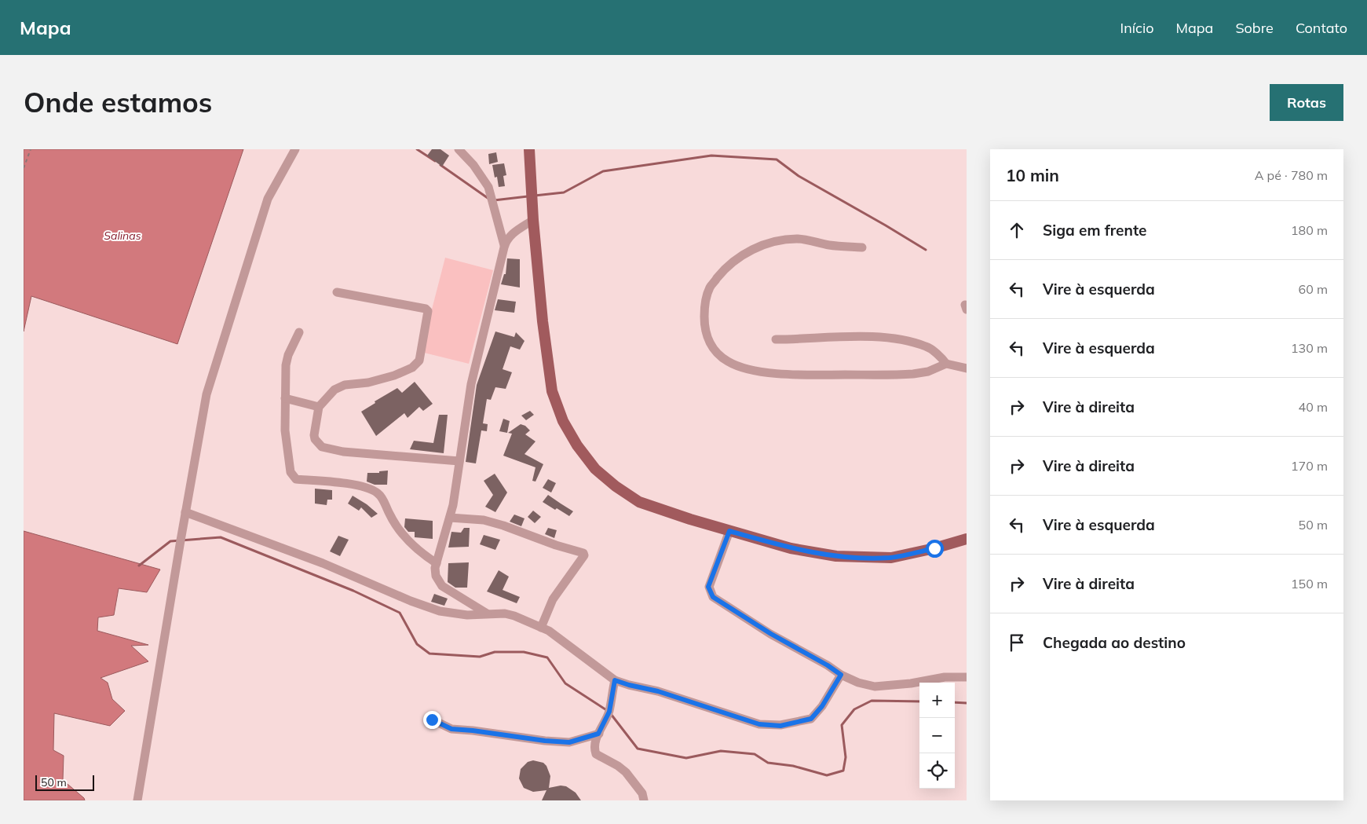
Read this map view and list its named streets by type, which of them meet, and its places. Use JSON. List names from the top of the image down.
{
  "water": ["Salinas"],
  "scale_bar": "50 m",
  "page": {
    "header": "Mapa",
    "nav": [
      "Início",
      "Mapa",
      "Sobre",
      "Contato"
    ],
    "buttons": "Rotas",
    "title": "Onde estamos",
    "heading": ["10 min", "A pé · 780 m"],
    "list": [
      ["Siga em frente", "180 m"],
      ["Vire à esquerda", "60 m"],
      ["Vire à esquerda", "130 m"],
      ["Vire à direita", "40 m"],
      ["Vire à direita", "170 m"],
      ["Vire à esquerda", "50 m"],
      ["Vire à direita", "150 m"],
      "Chegada ao destino"
    ],
    "map_buttons": ["+", "−"],
    "scale": "50 m"
  }
}
